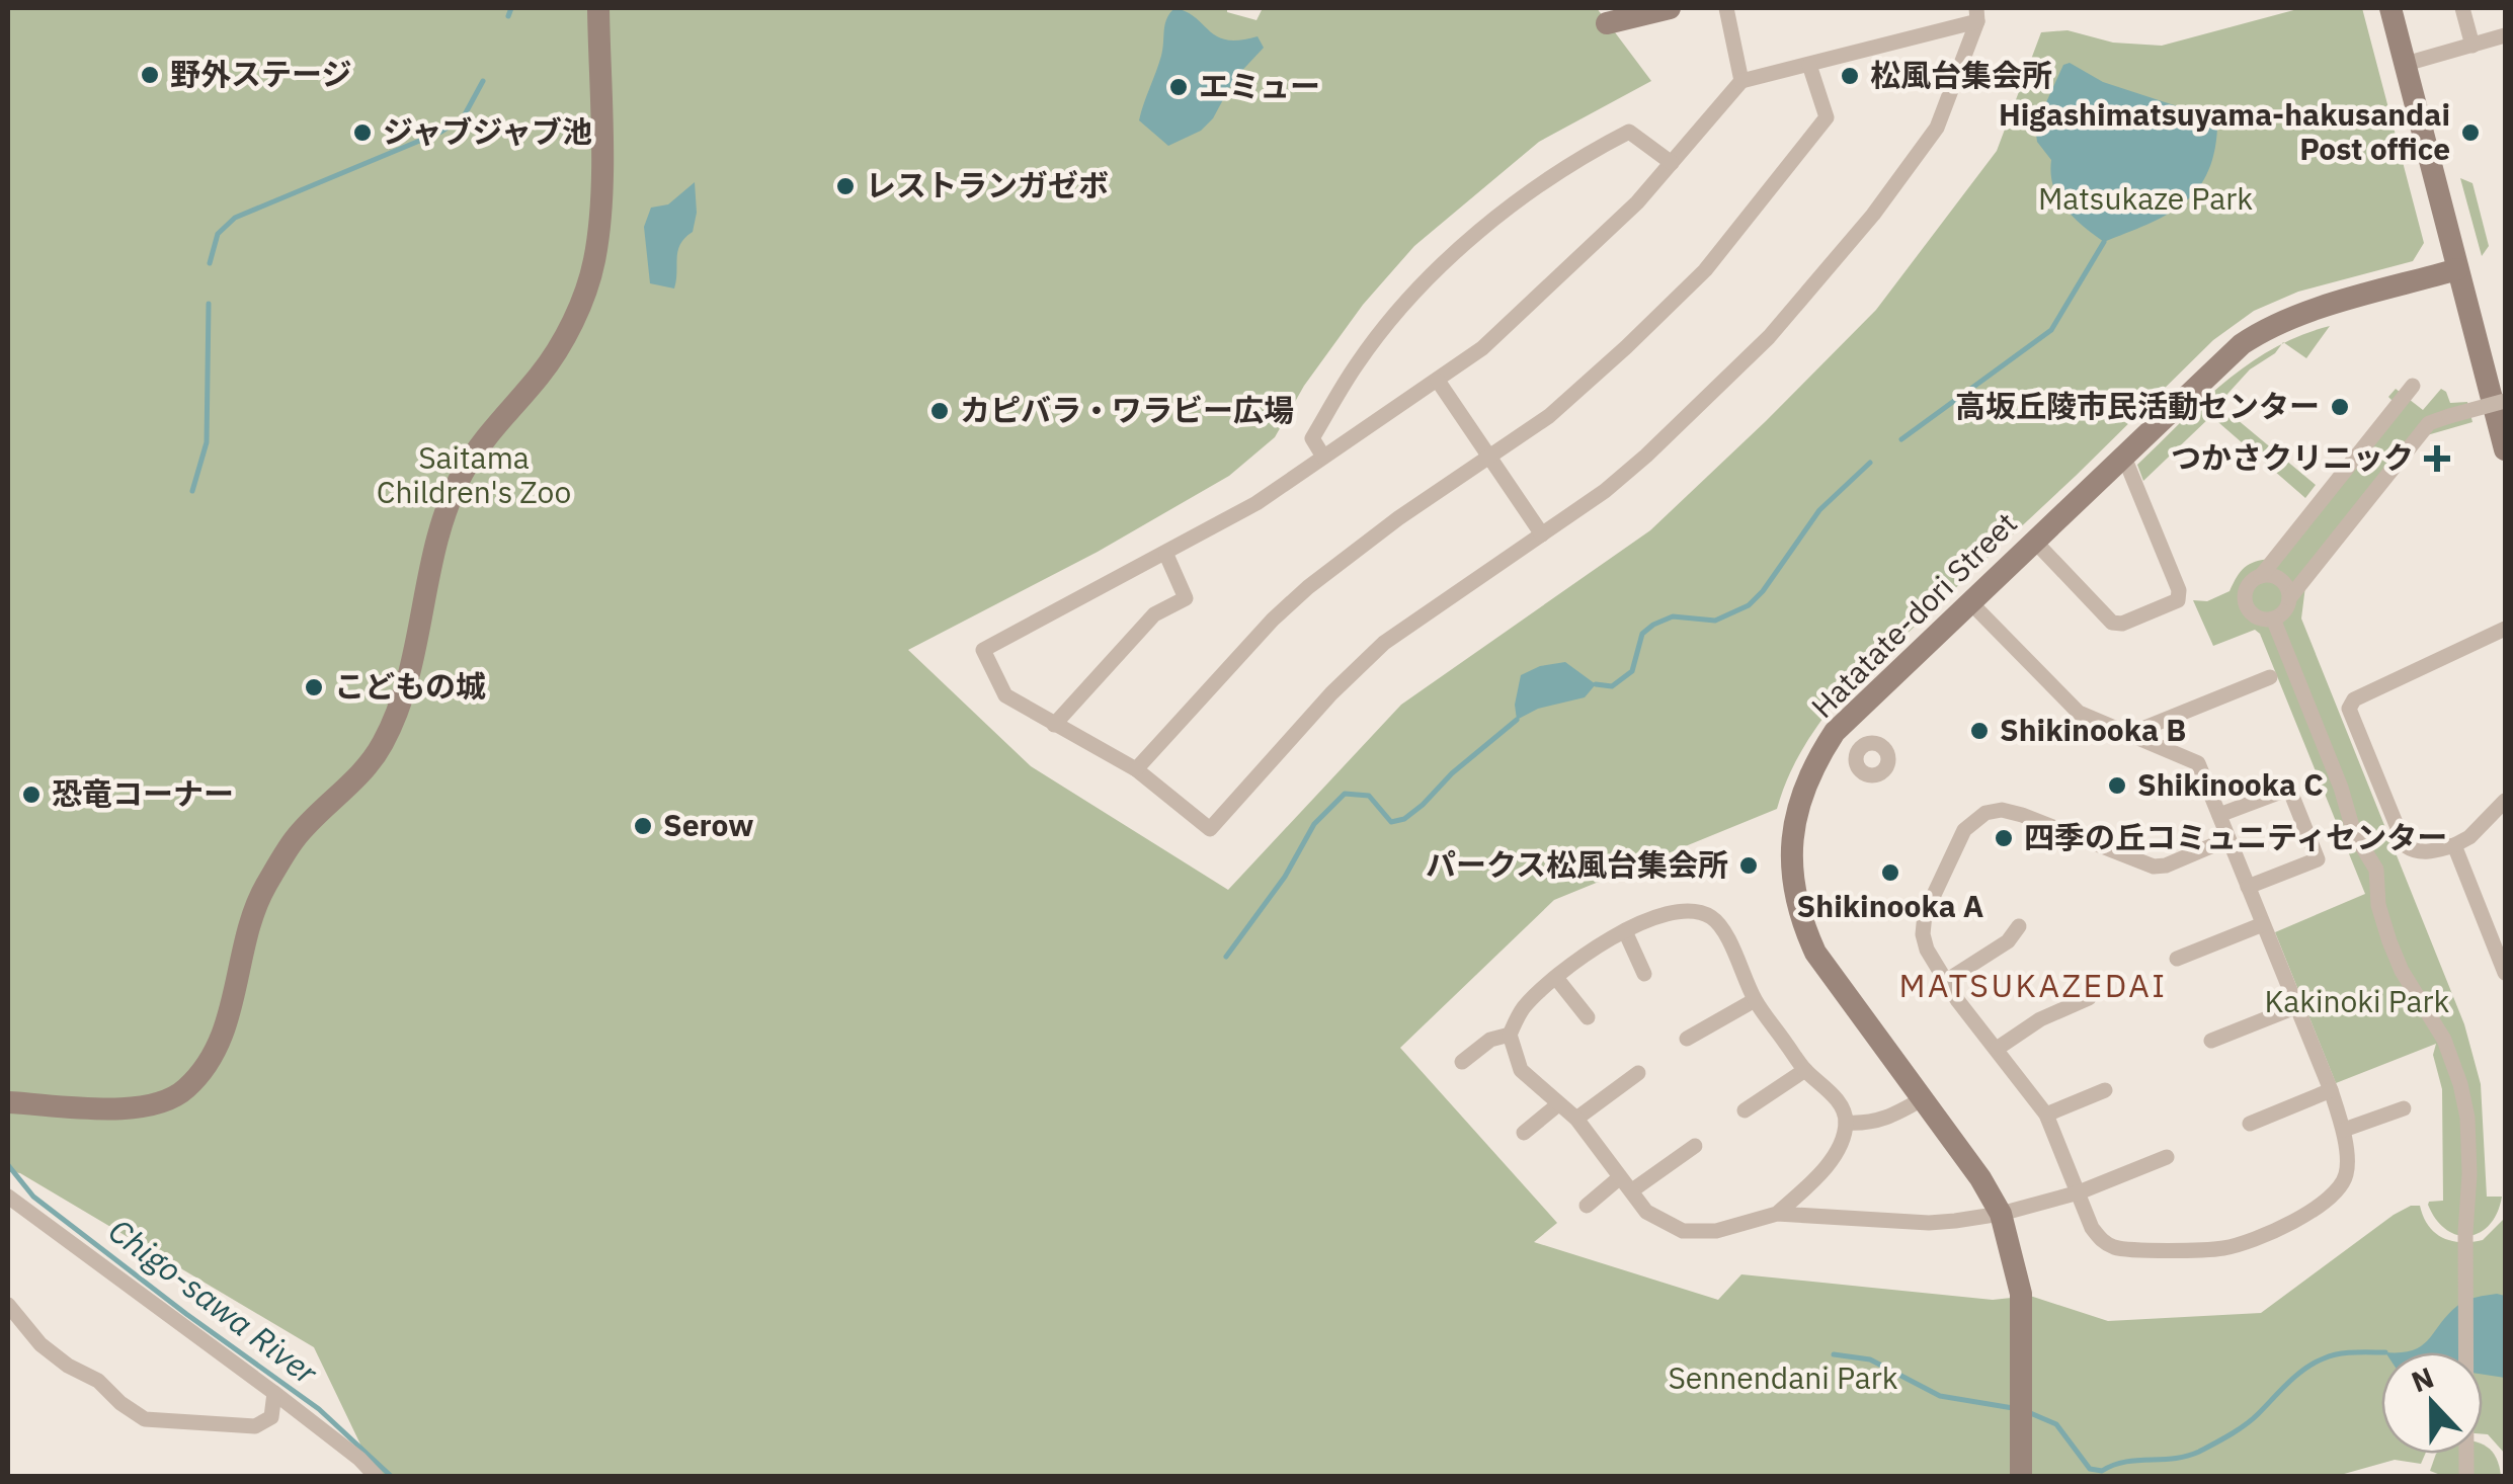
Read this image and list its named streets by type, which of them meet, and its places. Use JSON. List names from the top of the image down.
{
  "streets": {
    "street": ["Hatatate-dori Street"]
  },
  "districts": ["MATSUKAZEDAI"],
  "water": ["Chigo-sawa River"],
  "parks": [
    "Matsukaze Park",
    "Saitama Children's Zoo",
    "Kakinoki Park",
    "Sennendani Park"
  ],
  "places": {
    "other": [
      "野外ステージ",
      "松風台集会所",
      "エミュー",
      "ジャブジャブ池",
      "Higashimatsuyama-hakusandai Post office",
      "レストランガゼボ",
      "高坂丘陵市民活動センター",
      "カピバラ・ワラビー広場",
      "こどもの城",
      "Shikinooka B",
      "Shikinooka C",
      "恐竜コーナー",
      "Serow",
      "四季の丘コミュニティセンター",
      "パークス松風台集会所",
      "Shikinooka A"
    ],
    "health": ["つかさクリニック"]
  },
  "north": "top"
}
